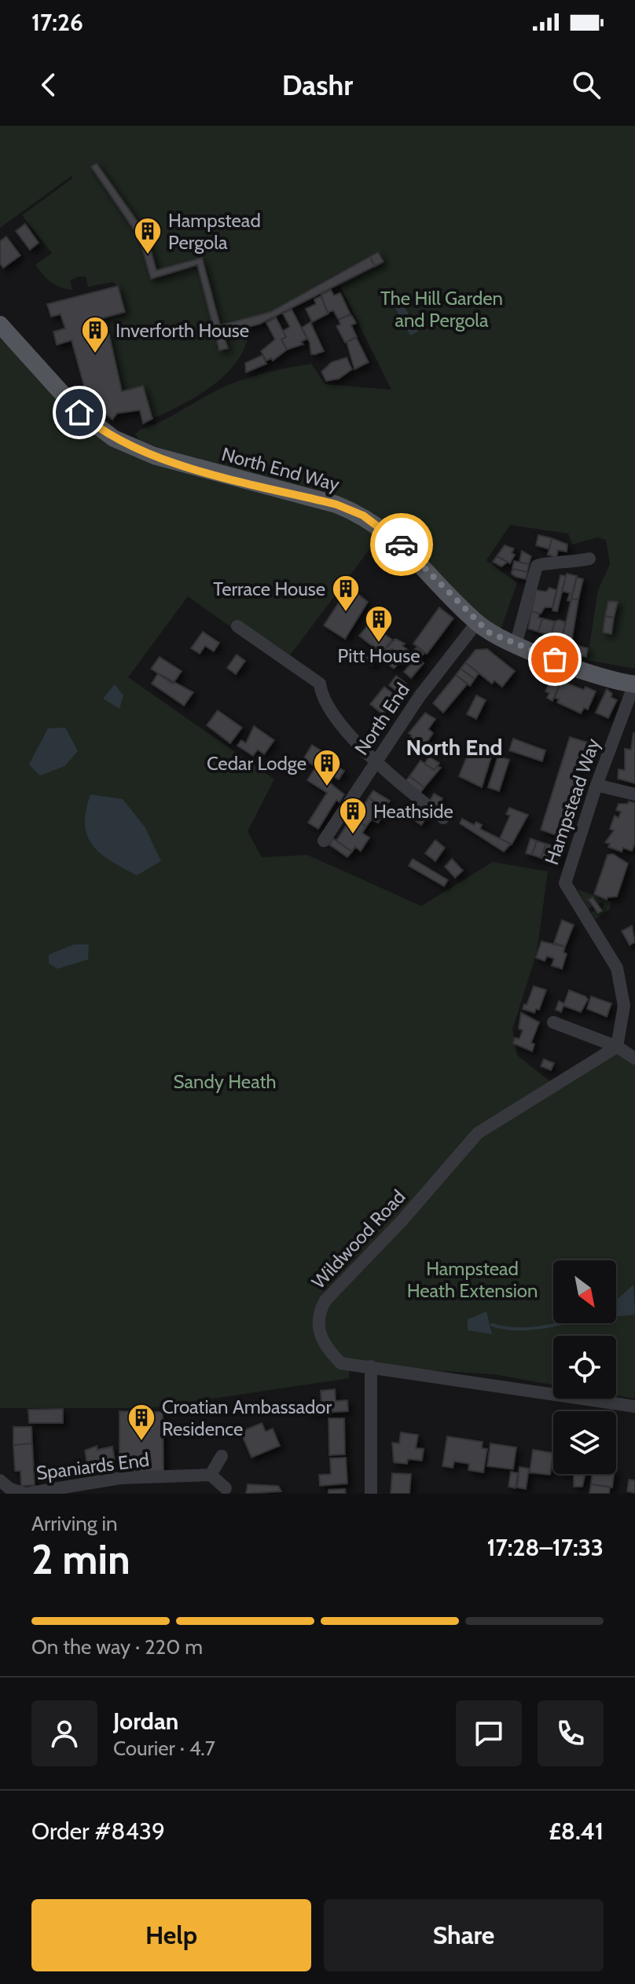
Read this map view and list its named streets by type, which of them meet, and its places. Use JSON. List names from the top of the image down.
{
  "streets": {
    "main road": ["North End Way"],
    "street": [
      "North End",
      "Hampstead Way",
      "Wildwood Road",
      "Spaniards End"
    ]
  },
  "crossings": [
    ["North End Way", "North End"],
    ["North End Way", "Hampstead Way"],
    ["Hampstead Way", "Wildwood Road"]
  ],
  "districts": ["North End"],
  "parks": ["The Hill Garden and Pergola", "Sandy Heath", "Hampstead Heath Extension"],
  "places": {
    "building": [
      "Hampstead Pergola",
      "Inverforth House",
      "Terrace House",
      "Pitt House",
      "Cedar Lodge",
      "Heathside",
      "Croatian Ambassador Residence"
    ]
  },
  "north": "bottom right",
  "page": {
    "status": "17:26",
    "header": "Dashr",
    "heading": ["2 min", "Arriving in", "17:28–17:33"],
    "panel": [
      "Jordan",
      "Courier · 4.7",
      "Order #8439",
      "£8.41"
    ],
    "bar": "On the way · 220 m",
    "buttons": ["Help", "Share"]
  }
}
